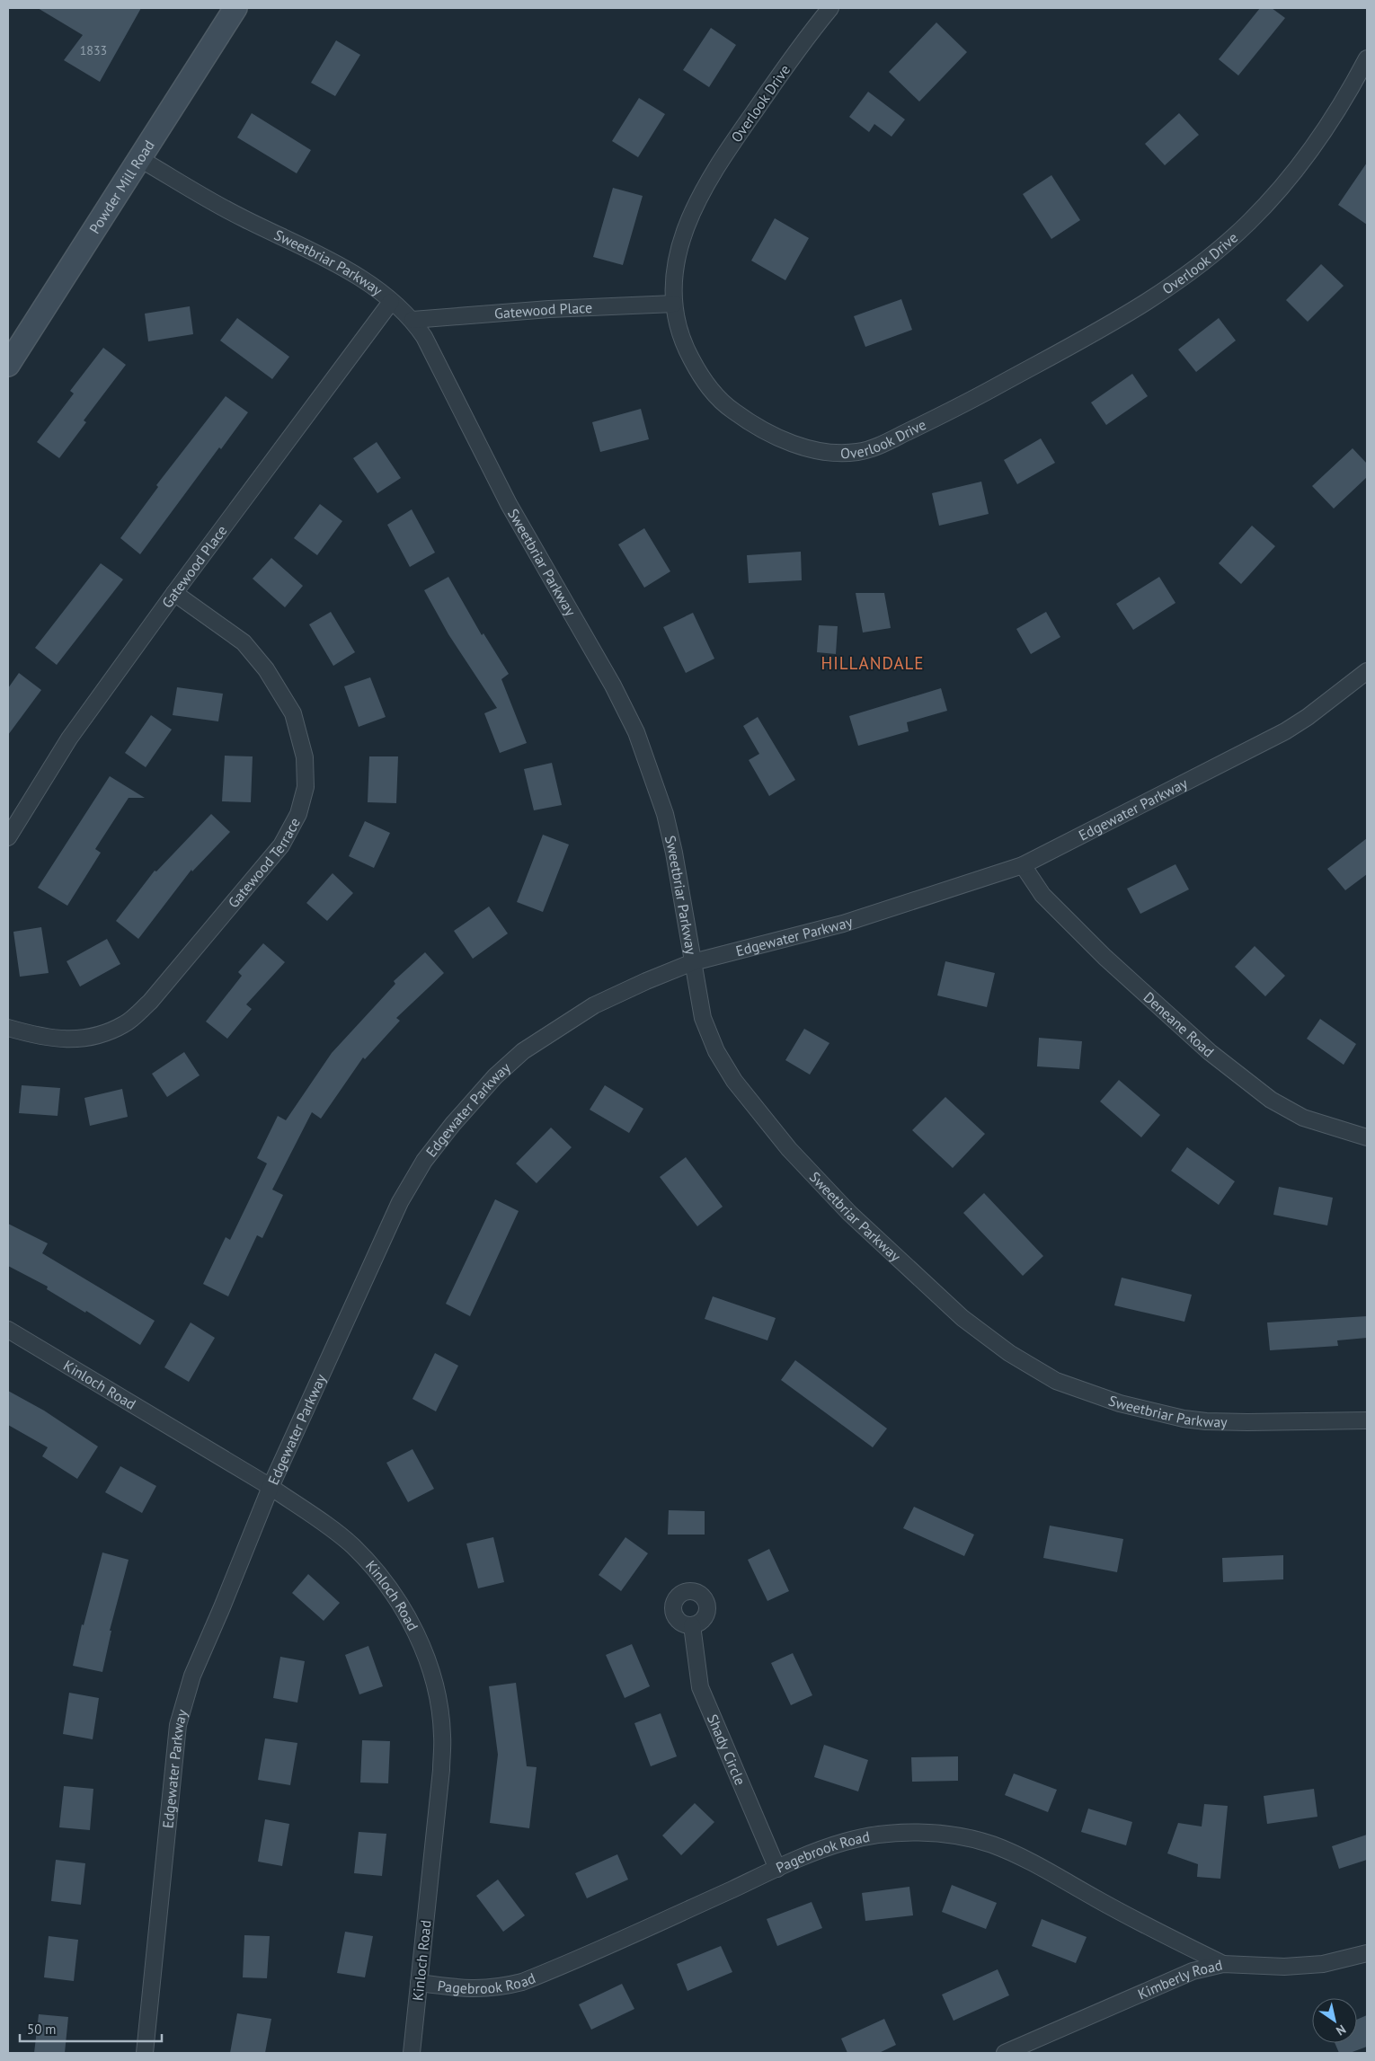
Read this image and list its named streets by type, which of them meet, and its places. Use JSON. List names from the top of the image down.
{
  "streets": {
    "main road": ["Powder Mill Road"],
    "street": [
      "Overlook Drive",
      "Sweetbriar Parkway",
      "Gatewood Place",
      "Edgewater Parkway",
      "Gatewood Terrace",
      "Deneane Road",
      "Kinloch Road",
      "Shady Circle",
      "Pagebrook Road",
      "Kimberly Road"
    ]
  },
  "crossings": [
    ["Overlook Drive", "Gatewood Place"],
    ["Powder Mill Road", "Sweetbriar Parkway"],
    ["Sweetbriar Parkway", "Gatewood Place"],
    ["Sweetbriar Parkway", "Edgewater Parkway"],
    ["Gatewood Place", "Gatewood Terrace"],
    ["Edgewater Parkway", "Deneane Road"],
    ["Edgewater Parkway", "Kinloch Road"],
    ["Kinloch Road", "Pagebrook Road"],
    ["Shady Circle", "Pagebrook Road"],
    ["Pagebrook Road", "Kimberly Road"]
  ],
  "districts": ["HILLANDALE"],
  "house_numbers": ["1833"],
  "scale_bar": "50 m",
  "north": "bottom right"
}
